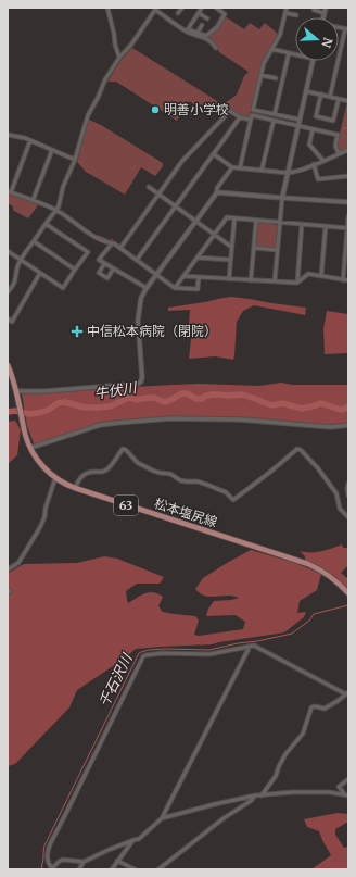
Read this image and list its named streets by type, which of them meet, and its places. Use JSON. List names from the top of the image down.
{
  "streets": {
    "main road": ["63", "松本塩尻線"]
  },
  "water": ["牛伏川", "千石沢川"],
  "places": {
    "other": ["明善小学校"],
    "health": ["中信松本病院（閉院）"]
  },
  "north": "right"
}
